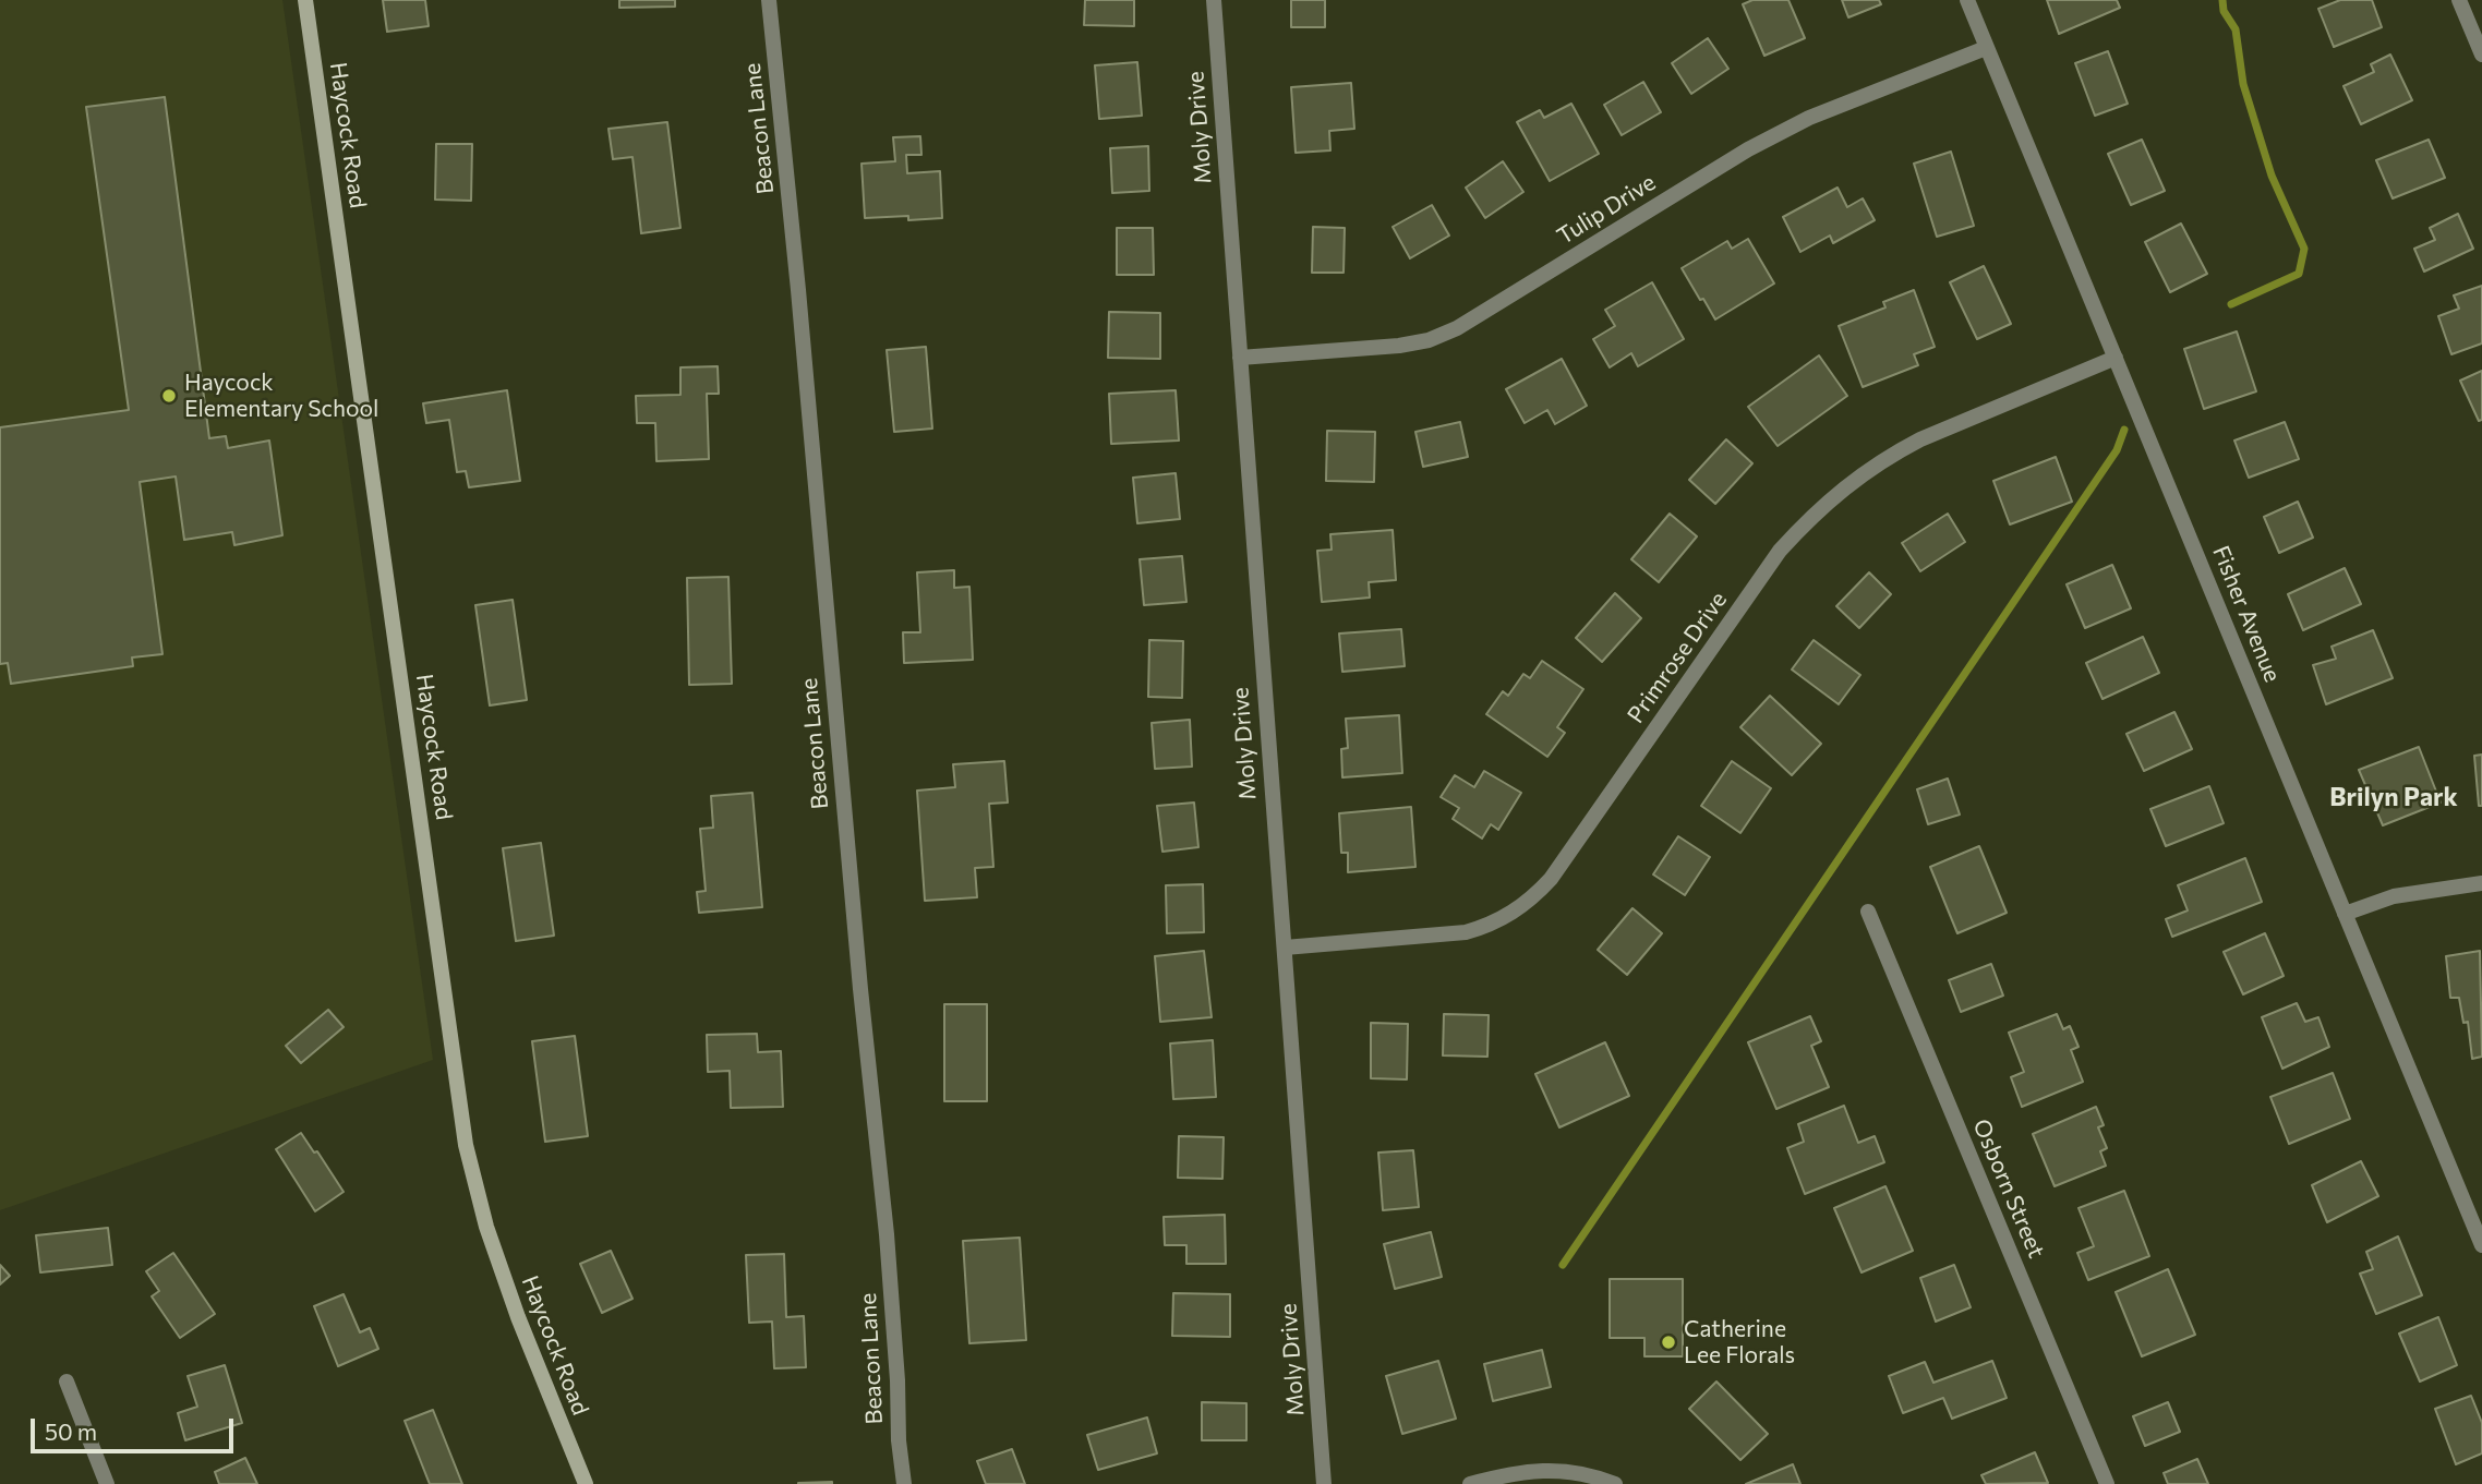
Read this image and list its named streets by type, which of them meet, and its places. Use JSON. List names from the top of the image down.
{
  "streets": {
    "main road": ["Haycock Road"],
    "street": [
      "Moly Drive",
      "Beacon Lane",
      "Tulip Drive",
      "Fisher Avenue",
      "Primrose Drive",
      "Osborn Street"
    ]
  },
  "crossings": [
    ["Moly Drive", "Tulip Drive"],
    ["Moly Drive", "Primrose Drive"],
    ["Tulip Drive", "Fisher Avenue"],
    ["Fisher Avenue", "Primrose Drive"]
  ],
  "districts": ["Brilyn Park"],
  "places": ["Haycock Elementary School", "Catherine Lee Florals"],
  "scale_bar": "50 m"
}
